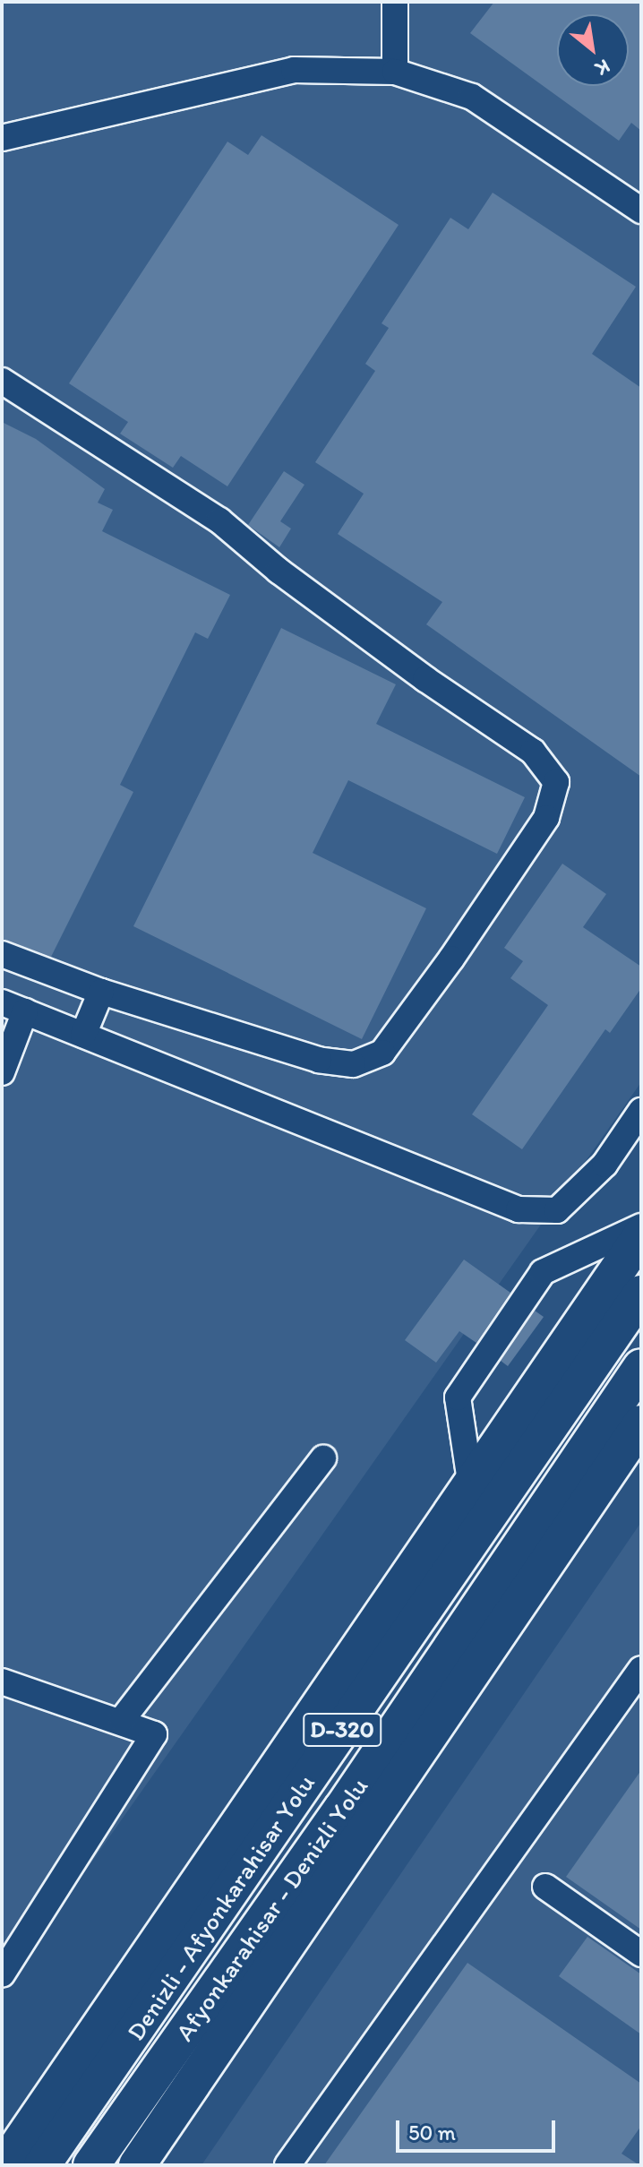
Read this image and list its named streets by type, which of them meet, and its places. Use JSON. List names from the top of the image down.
{
  "streets": {
    "highway": ["D-320", "Denizli - Afyonkarahisar Yolu", "Afyonkarahisar - Denizli Yolu"]
  },
  "scale_bar": "50 m",
  "north": "bottom right"
}
